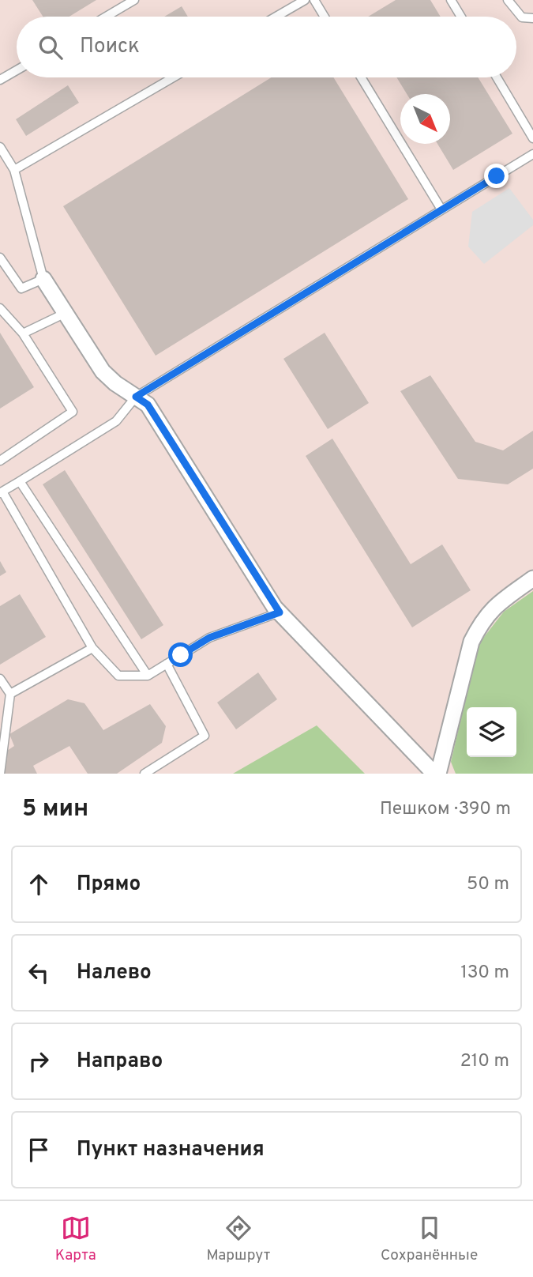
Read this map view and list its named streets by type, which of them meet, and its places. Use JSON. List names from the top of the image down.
{
  "north": "bottom right",
  "page": {
    "search": "Поиск",
    "heading": ["5 мин", "Пешком · 390 m"],
    "list": [
      ["Прямо", "50 m"],
      ["Налево", "130 m"],
      ["Направо", "210 m"],
      "Пункт назначения"
    ],
    "nav": ["Карта", "Маршрут", "Сохранённые"]
  }
}
